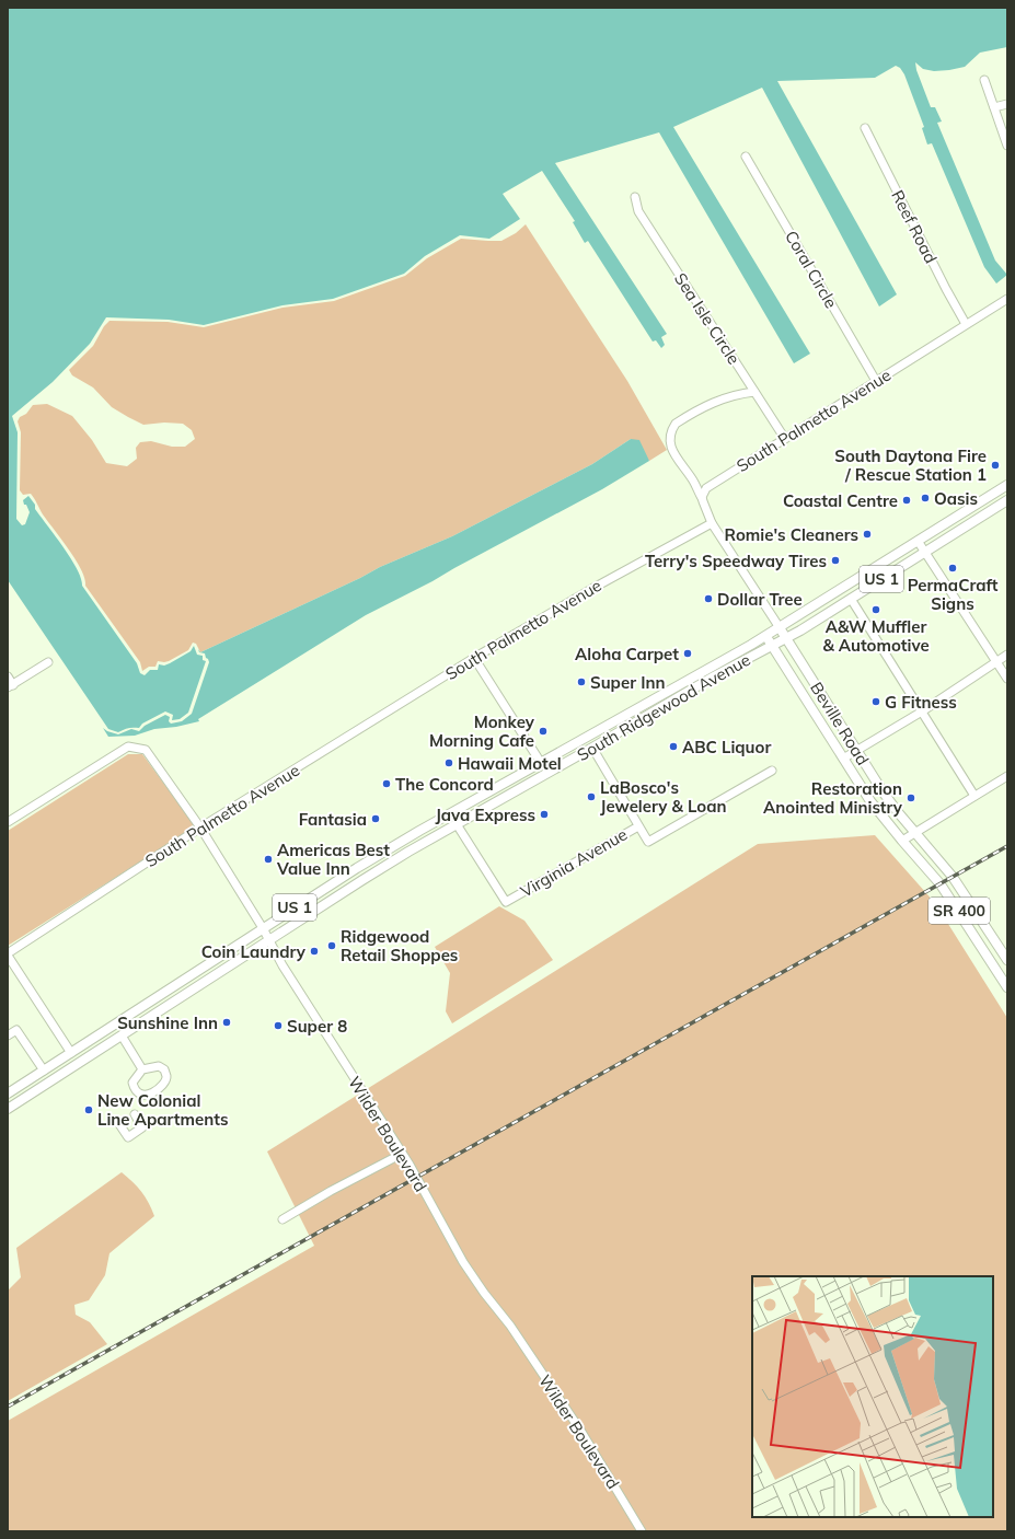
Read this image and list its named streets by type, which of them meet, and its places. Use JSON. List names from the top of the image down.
{
  "streets": {
    "main road": [
      "US 1",
      "South Ridgewood Avenue",
      "Beville Road",
      "SR 400"
    ],
    "street": [
      "Reef Road",
      "Coral Circle",
      "Sea Isle Circle",
      "South Palmetto Avenue",
      "Virginia Avenue",
      "Wilder Boulevard"
    ]
  },
  "crossings": [
    ["Reef Road", "South Palmetto Avenue"],
    ["Coral Circle", "South Palmetto Avenue"],
    ["Sea Isle Circle", "South Palmetto Avenue"],
    ["South Palmetto Avenue", "Beville Road"],
    ["South Palmetto Avenue", "Wilder Boulevard"],
    ["South Ridgewood Avenue", "Beville Road"],
    ["South Ridgewood Avenue", "Virginia Avenue"],
    ["South Ridgewood Avenue", "Wilder Boulevard"]
  ],
  "places": [
    "South Daytona Fire / Rescue Station 1",
    "Oasis",
    "Coastal Centre",
    "Romie's Cleaners",
    "Terry's Speedway Tires",
    "PermaCraft Signs",
    "Dollar Tree",
    "A&W Muffler & Automotive",
    "Aloha Carpet",
    "Super Inn",
    "G Fitness",
    "Monkey Morning Cafe",
    "ABC Liquor",
    "Hawaii Motel",
    "The Concord",
    "LaBosco's Jewelery & Loan",
    "Restoration Anointed Ministry",
    "Java Express",
    "Fantasia",
    "Americas Best Value Inn",
    "Ridgewood Retail Shoppes",
    "Coin Laundry",
    "Sunshine Inn",
    "Super 8",
    "New Colonial Line Apartments"
  ]
}
